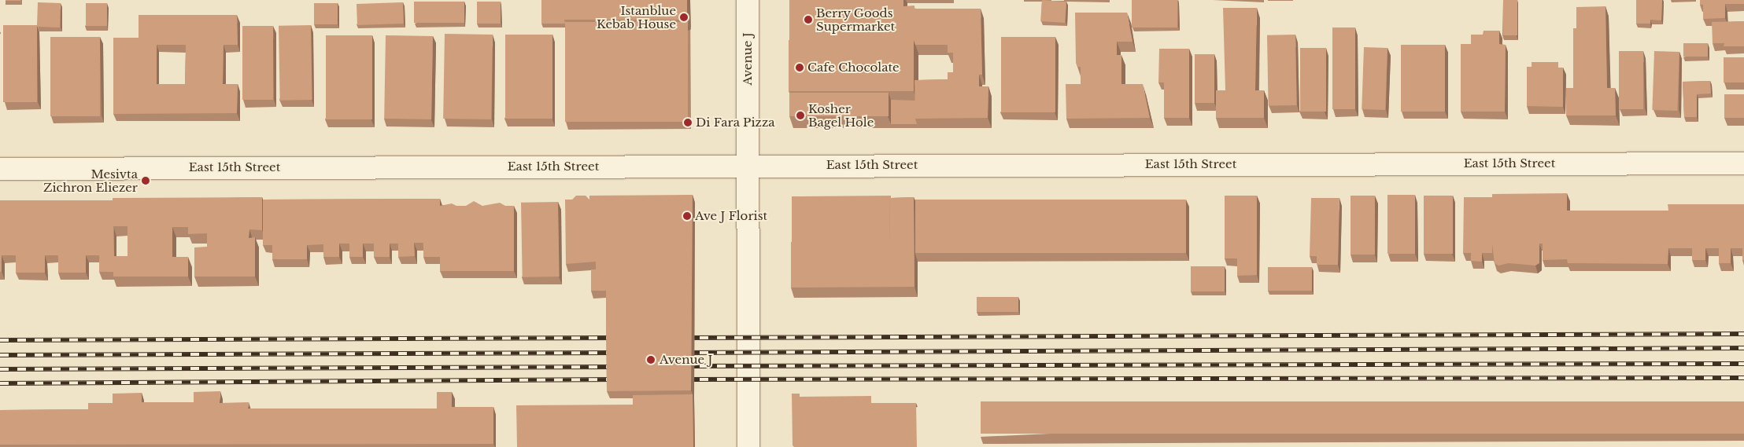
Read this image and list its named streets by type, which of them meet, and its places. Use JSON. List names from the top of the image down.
{
  "streets": {
    "street": ["Avenue J", "East 15th Street"]
  },
  "crossings": [
    ["Avenue J", "East 15th Street"]
  ],
  "places": [
    "Istanblue Kebab House",
    "Berry Goods Supermarket",
    "Cafe Chocolate",
    "Kosher Bagel Hole",
    "Di Fara Pizza",
    "Mesivta Zichron Eliezer",
    "Ave J Florist",
    "Avenue J"
  ]
}
